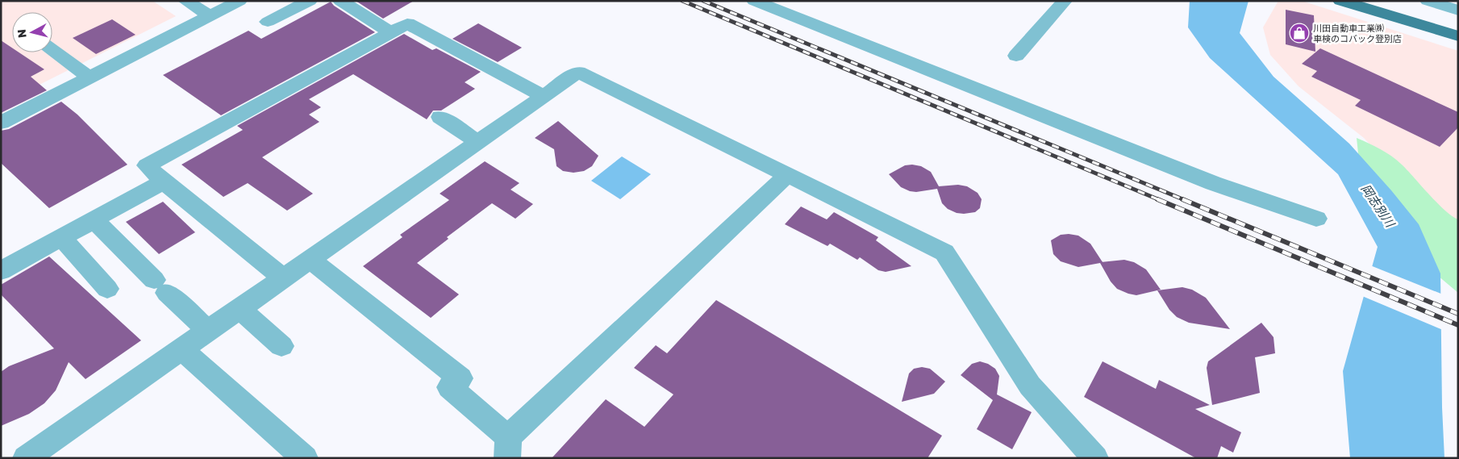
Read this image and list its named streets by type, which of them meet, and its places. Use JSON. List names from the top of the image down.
{
  "water": ["岡志別川"],
  "places": {
    "shop": ["川田自動車工業㈱ 車検のコバック登別店"]
  },
  "north": "left"
}
